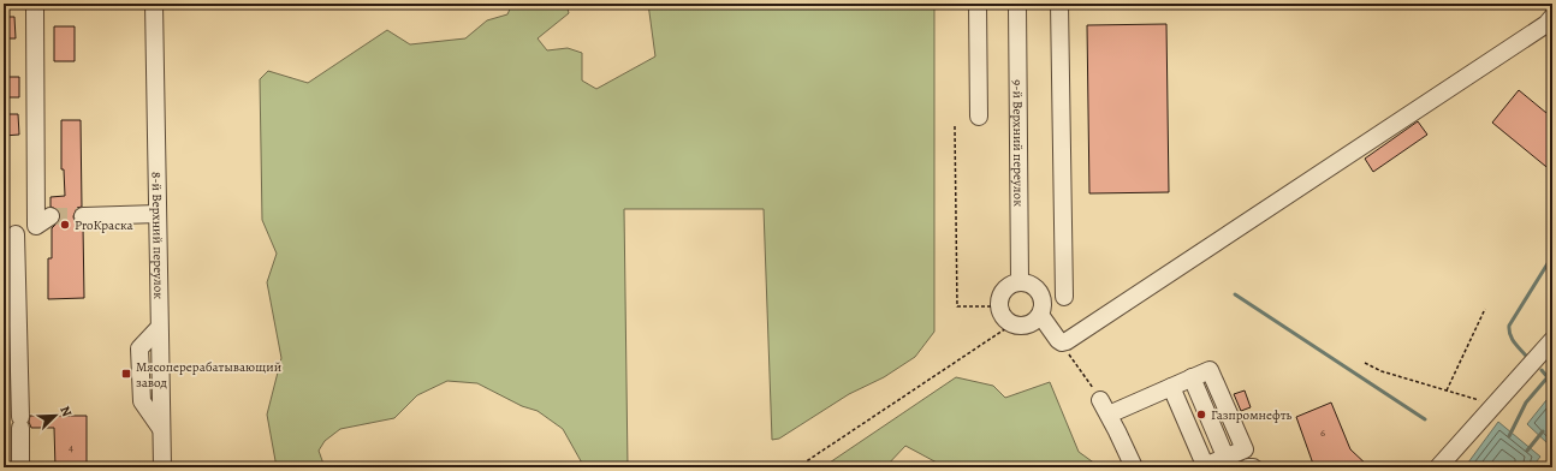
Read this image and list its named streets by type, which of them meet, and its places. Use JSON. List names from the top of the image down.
{
  "streets": {
    "street": ["9-й Верхний переулок", "8-й Верхний переулок"]
  },
  "places": {
    "other": ["ProКраска", "Газпромнефть"],
    "transit": ["Мясоперерабатывающий завод"]
  },
  "house_numbers": ["6", "4"],
  "north": "top right"
}
